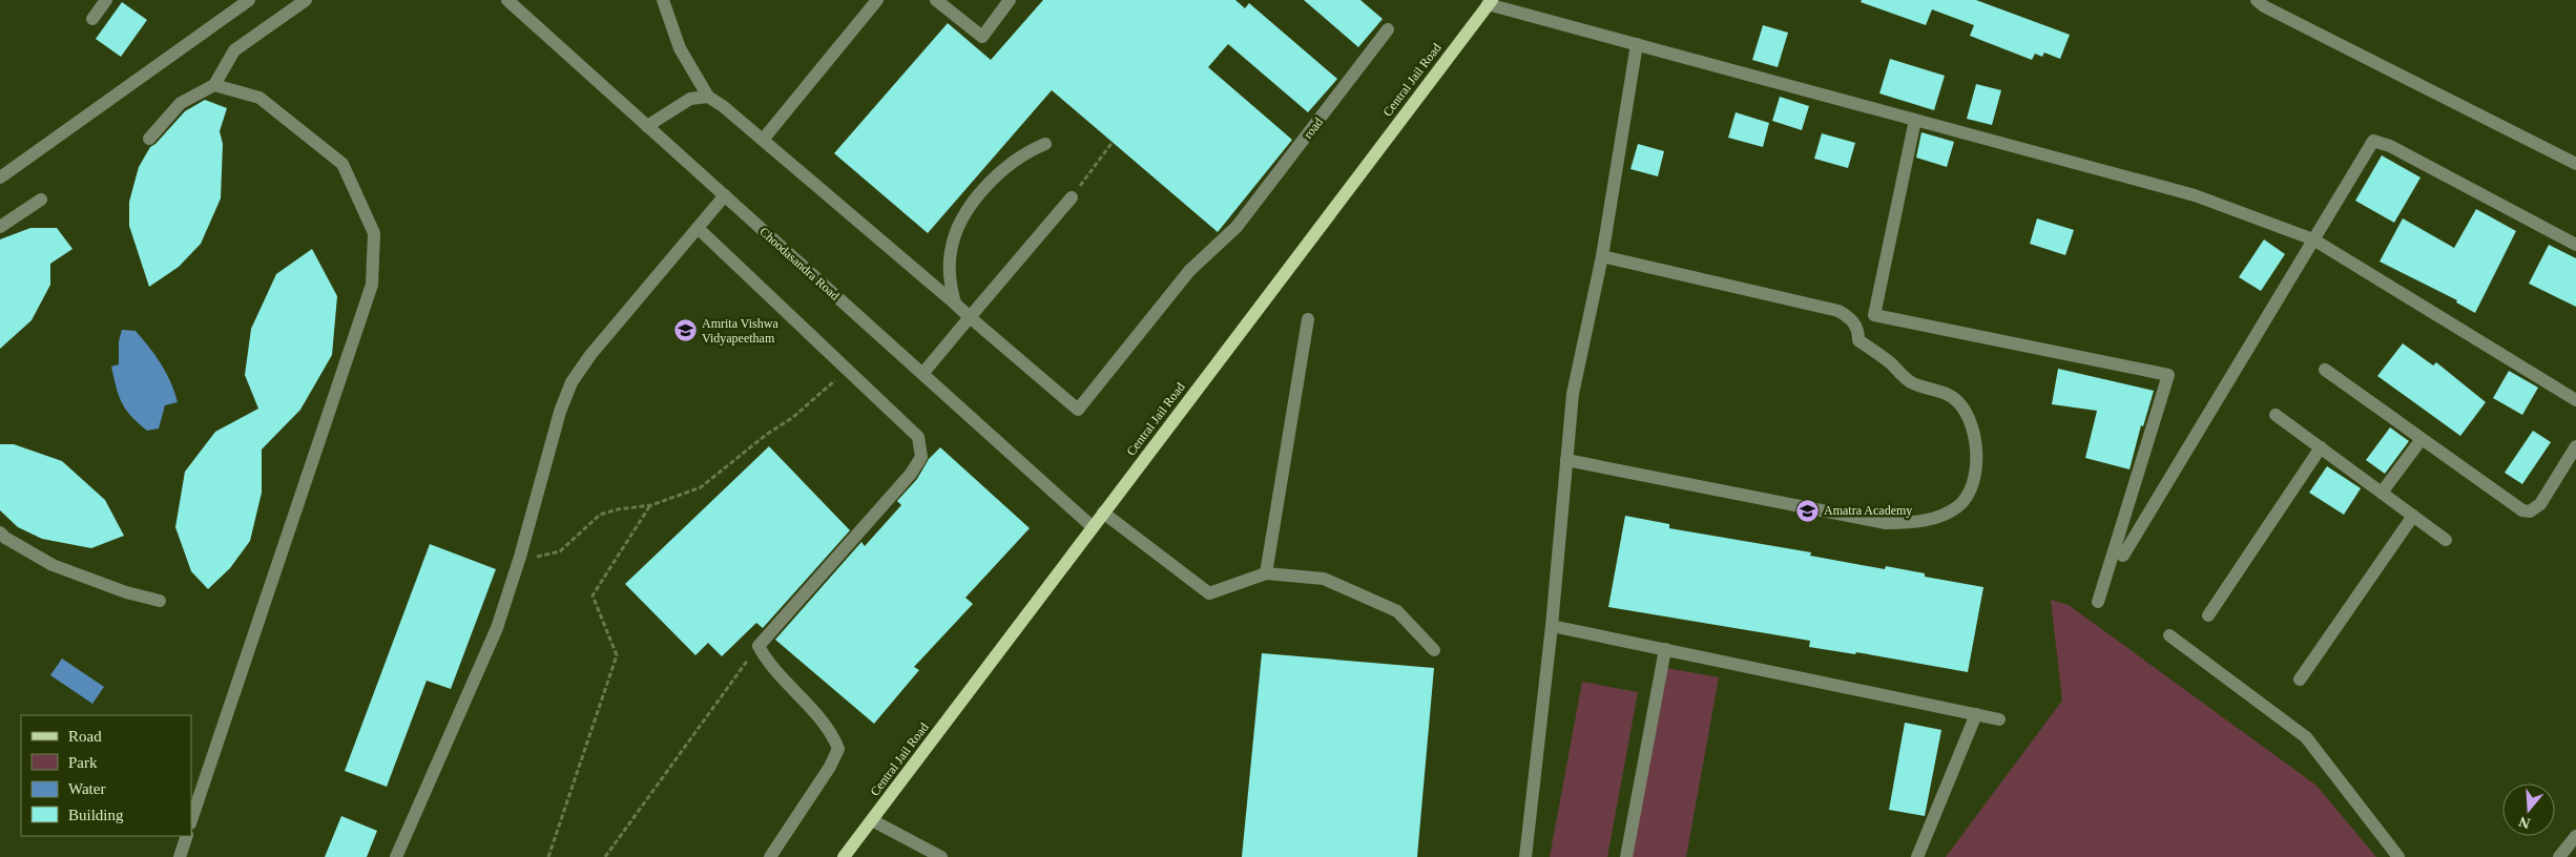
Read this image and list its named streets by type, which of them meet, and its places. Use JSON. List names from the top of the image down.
{
  "streets": {
    "main road": ["Central Jail Road"],
    "street": ["road", "Choodasandra Road"]
  },
  "crossings": [
    ["Central Jail Road", "Choodasandra Road"]
  ],
  "places": {
    "school or university": ["Amrita Vishwa Vidyapeetham", "Amatra Academy"]
  },
  "legend": [
    "Road",
    "Park",
    "Water",
    "Building"
  ],
  "north": "bottom"
}
